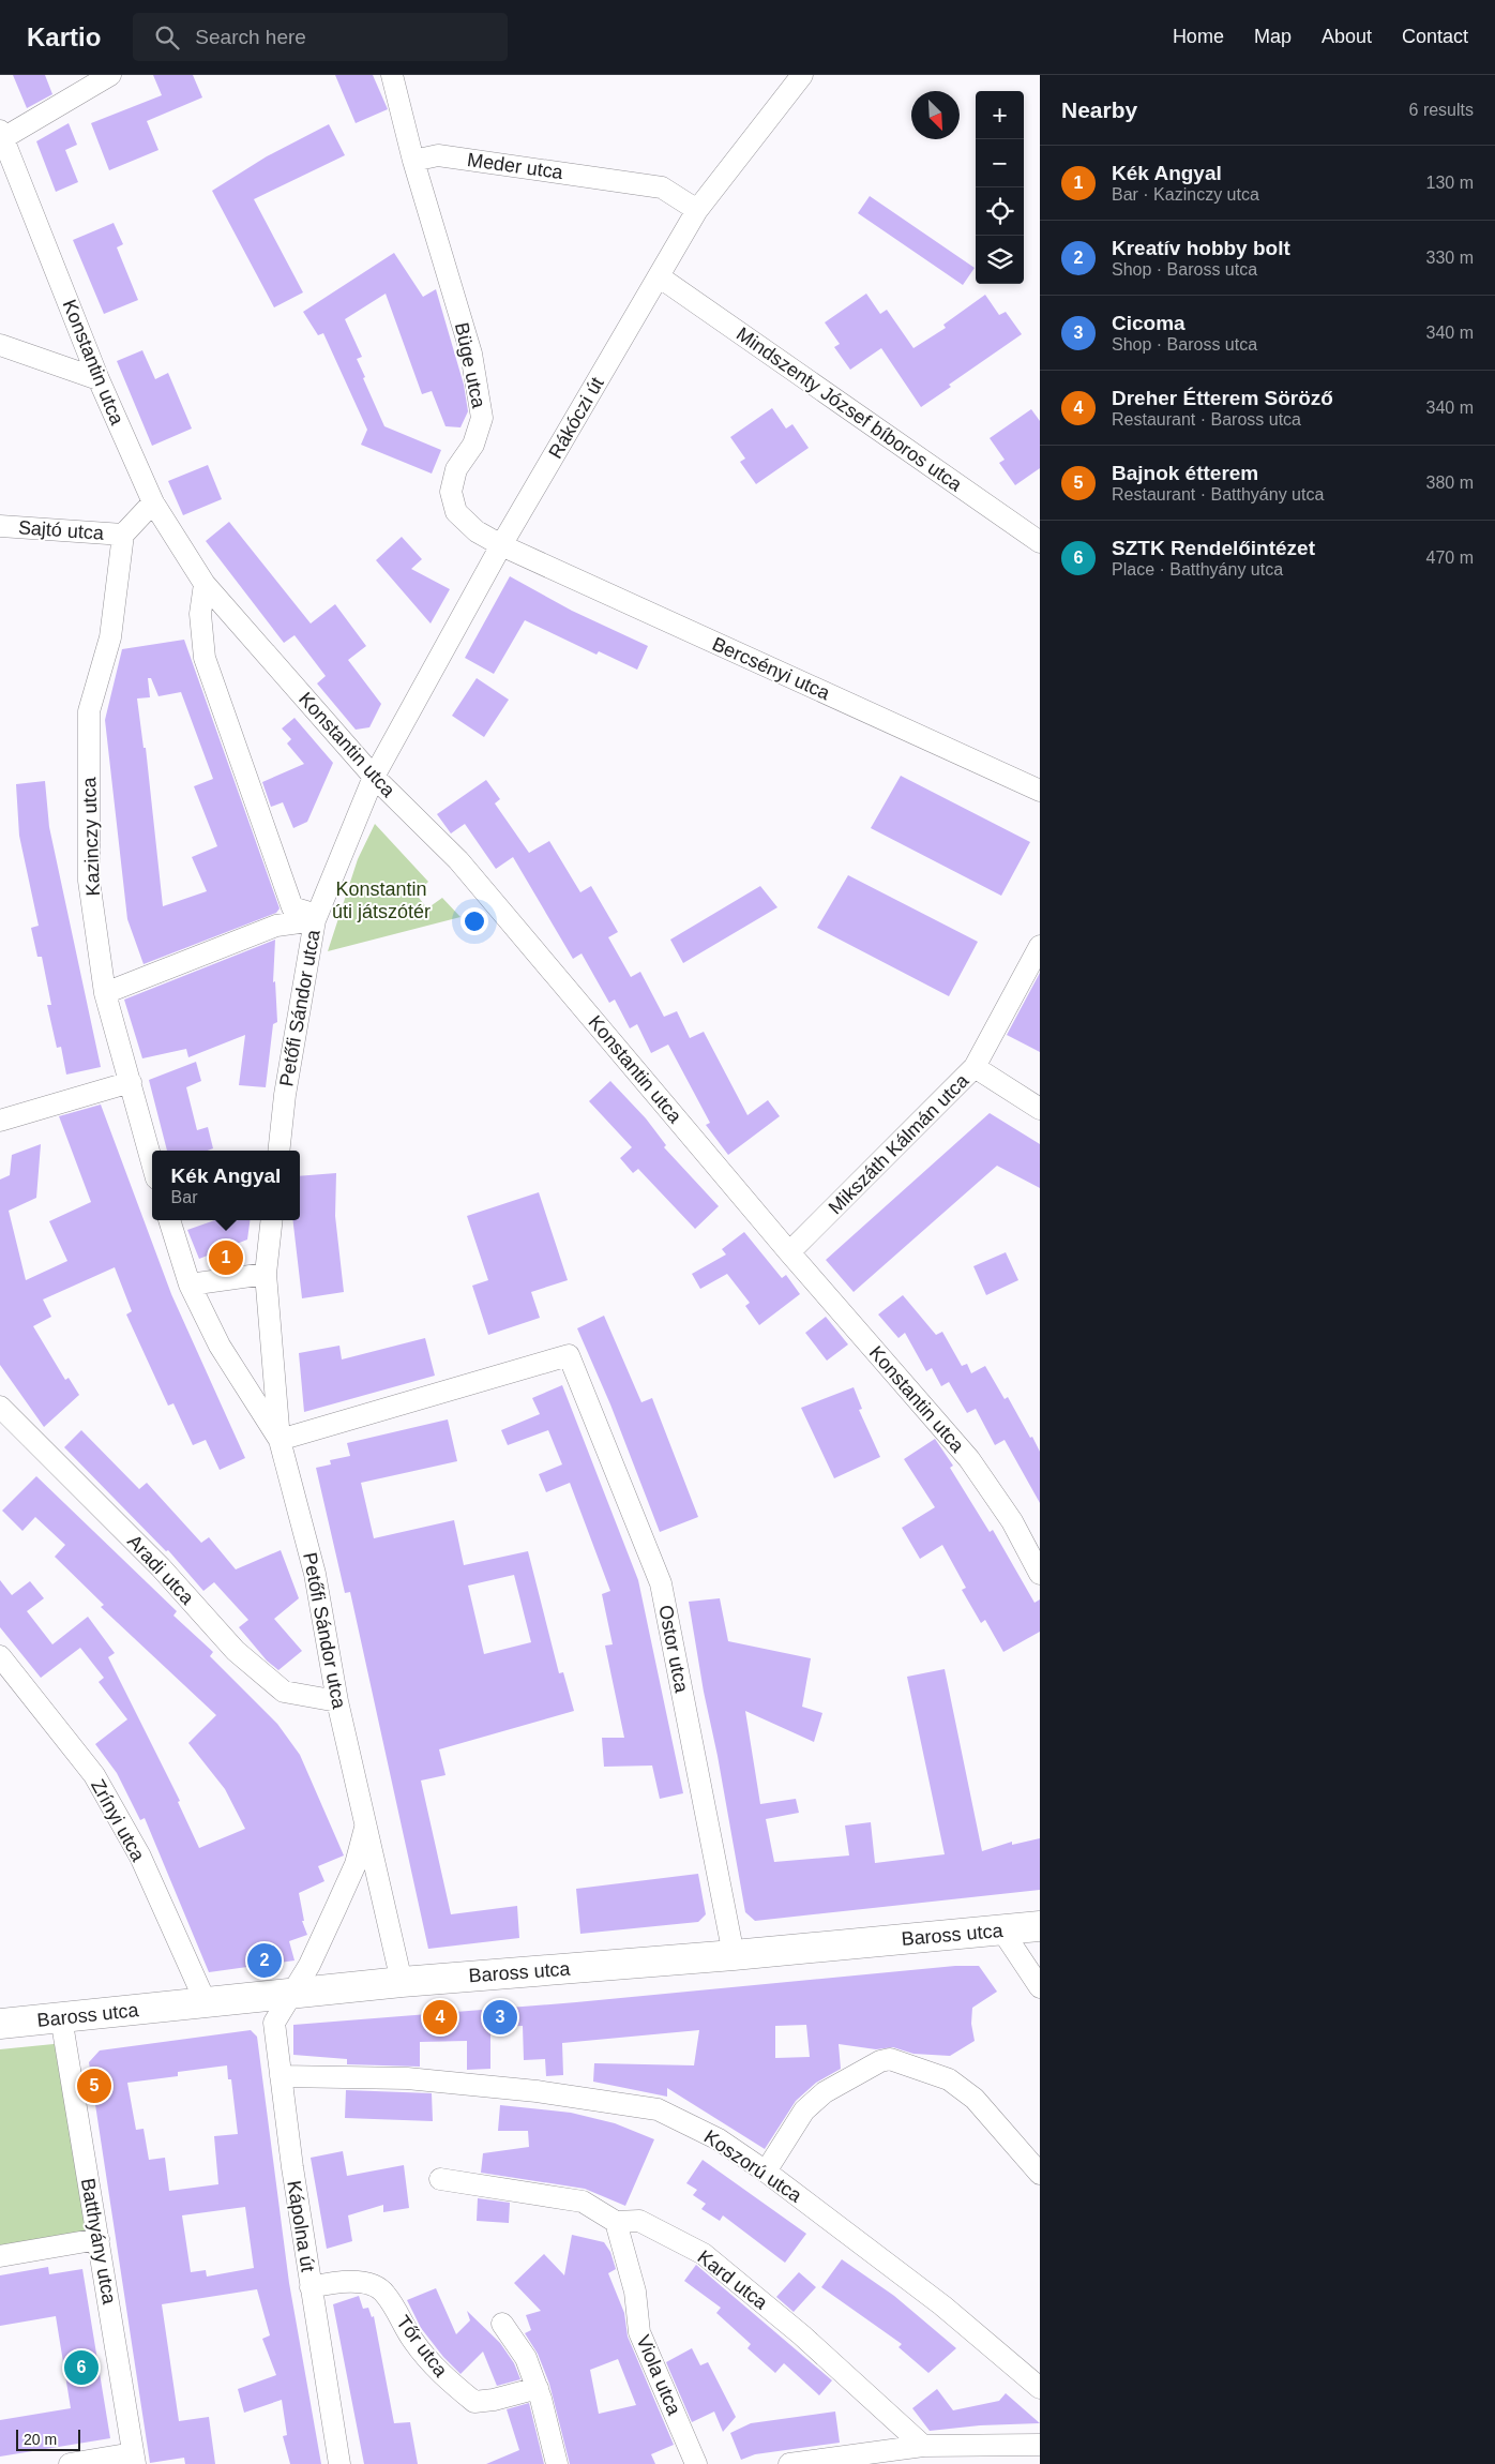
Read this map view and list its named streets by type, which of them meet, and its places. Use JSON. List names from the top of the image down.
{
  "streets": {
    "street": [
      "Meder utca",
      "Konstantin utca",
      "Büge utca",
      "Mindszenty József bíboros utca",
      "Rákóczi út",
      "Sajtó utca",
      "Bercsényi utca",
      "Kazinczy utca",
      "Petőfi Sándor utca",
      "Mikszáth Kálmán utca",
      "Aradi utca",
      "Ostor utca",
      "Zrínyi utca",
      "Baross utca",
      "Koszorú utca",
      "Kápolna út",
      "Batthyány utca",
      "Kard utca",
      "Tőr utca",
      "Viola utca"
    ]
  },
  "crossings": [
    ["Meder utca", "Büge utca"],
    ["Meder utca", "Rákóczi út"],
    ["Konstantin utca", "Rákóczi út"],
    ["Konstantin utca", "Petőfi Sándor utca"],
    ["Konstantin utca", "Mikszáth Kálmán utca"],
    ["Büge utca", "Rákóczi út"],
    ["Büge utca", "Bercsényi utca"],
    ["Mindszenty József bíboros utca", "Rákóczi út"],
    ["Rákóczi út", "Bercsényi utca"],
    ["Rákóczi út", "Petőfi Sándor utca"],
    ["Sajtó utca", "Kazinczy utca"],
    ["Petőfi Sándor utca", "Aradi utca"],
    ["Petőfi Sándor utca", "Ostor utca"],
    ["Petőfi Sándor utca", "Baross utca"],
    ["Petőfi Sándor utca", "Kápolna út"],
    ["Ostor utca", "Baross utca"],
    ["Zrínyi utca", "Baross utca"],
    ["Baross utca", "Kápolna út"],
    ["Baross utca", "Batthyány utca"],
    ["Koszorú utca", "Kápolna út"],
    ["Kápolna út", "Tőr utca"],
    ["Kard utca", "Viola utca"]
  ],
  "parks": ["Konstantin úti játszótér"],
  "scale_bar": "20 m",
  "north": "bottom right",
  "page": {
    "header": "Kartio",
    "search": "Search here",
    "nav": [
      "Home",
      "Map",
      "About",
      "Contact"
    ],
    "heading": ["Nearby", "6 results"],
    "map_buttons": ["+", "−"],
    "list": [
      {
        "mark": "1",
        "name": "Kék Angyal",
        "note": "Bar · Kazinczy utca",
        "value": "130 m"
      },
      {
        "mark": "2",
        "name": "Kreatív hobby bolt",
        "note": "Shop · Baross utca",
        "value": "330 m"
      },
      {
        "mark": "3",
        "name": "Cicoma",
        "note": "Shop · Baross utca",
        "value": "340 m"
      },
      {
        "mark": "4",
        "name": "Dreher Étterem Söröző",
        "note": "Restaurant · Baross utca",
        "value": "340 m"
      },
      {
        "mark": "5",
        "name": "Bajnok étterem",
        "note": "Restaurant · Batthyány utca",
        "value": "380 m"
      },
      {
        "mark": "6",
        "name": "SZTK Rendelőintézet",
        "note": "Place · Batthyány utca",
        "value": "470 m"
      }
    ],
    "popup": ["Kék Angyal", "Bar"],
    "pins": [
      "1",
      "2",
      "3",
      "4",
      "5",
      "6"
    ],
    "scale": "20 m"
  }
}
